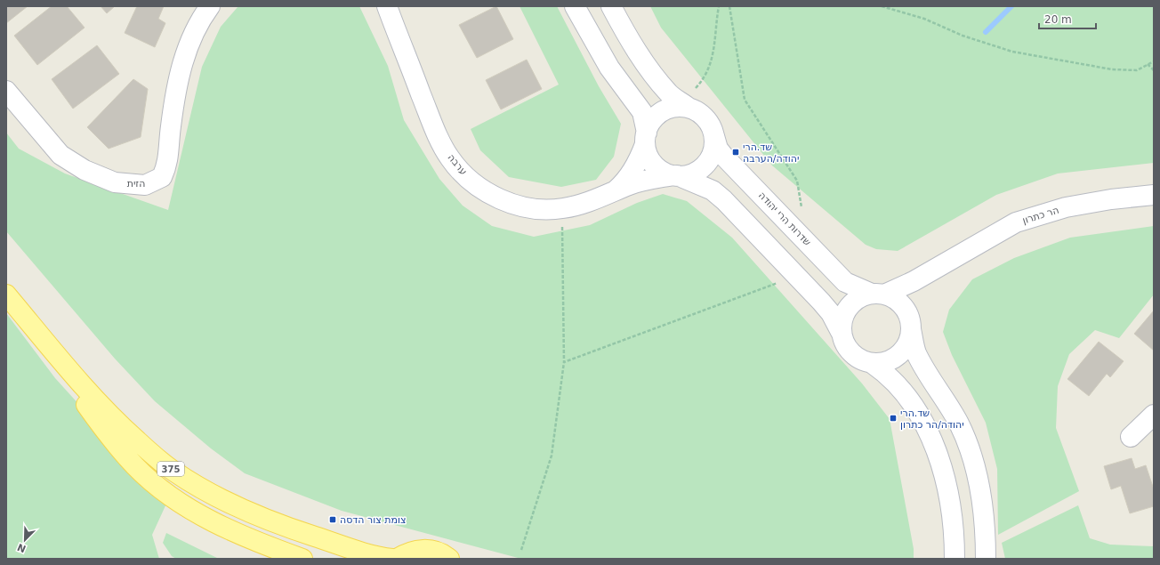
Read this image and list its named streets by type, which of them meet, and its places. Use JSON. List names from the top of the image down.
{
  "streets": {
    "main road": ["375"],
    "street": [
      "ערבה",
      "הזית",
      "הר כתרון",
      "שדרות הרי יהודה"
    ]
  },
  "crossings": [
    ["ערבה", "שדרות הרי יהודה"],
    ["הר כתרון", "שדרות הרי יהודה"]
  ],
  "places": {
    "transit": ["שד.הרי יהודה/הערבה", "שד.הרי יהודה/הר כתרון", "צומת צור הדסה"]
  },
  "scale_bar": "20 m",
  "north": "bottom left"
}
